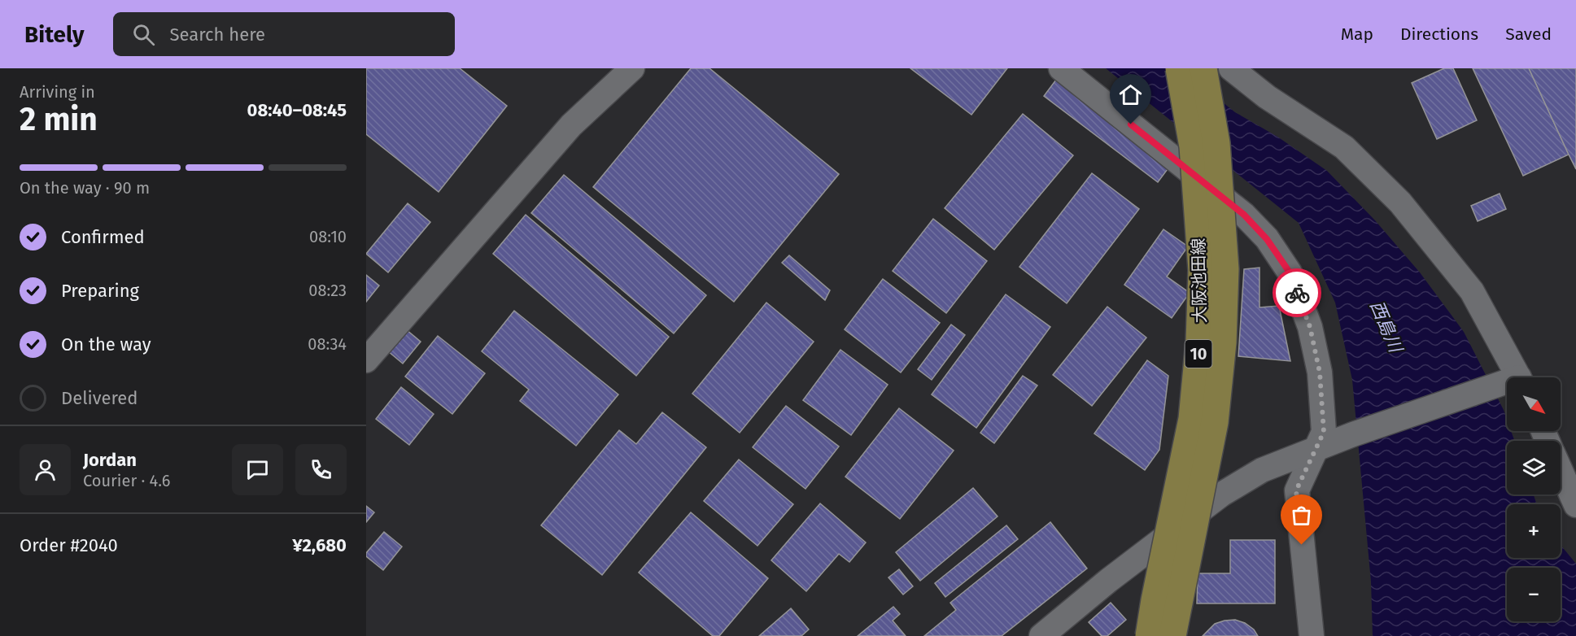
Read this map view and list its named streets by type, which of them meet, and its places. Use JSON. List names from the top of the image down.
{
  "streets": {
    "main road": ["大阪池田線", "10"]
  },
  "water": ["西島川"],
  "north": "bottom right",
  "page": {
    "header": "Bitely",
    "search": "Search here",
    "nav": ["Map", "Directions", "Saved"],
    "heading": ["2 min", "Arriving in", "08:40–08:45"],
    "panel": [
      "Jordan",
      "Courier · 4.6",
      "Order #2040",
      "¥2,680"
    ],
    "bar": "On the way · 90 m",
    "list": [
      ["Confirmed", "08:10"],
      ["Preparing", "08:23"],
      ["On the way", "08:34"],
      "Delivered"
    ],
    "map_buttons": ["+", "−"]
  }
}
